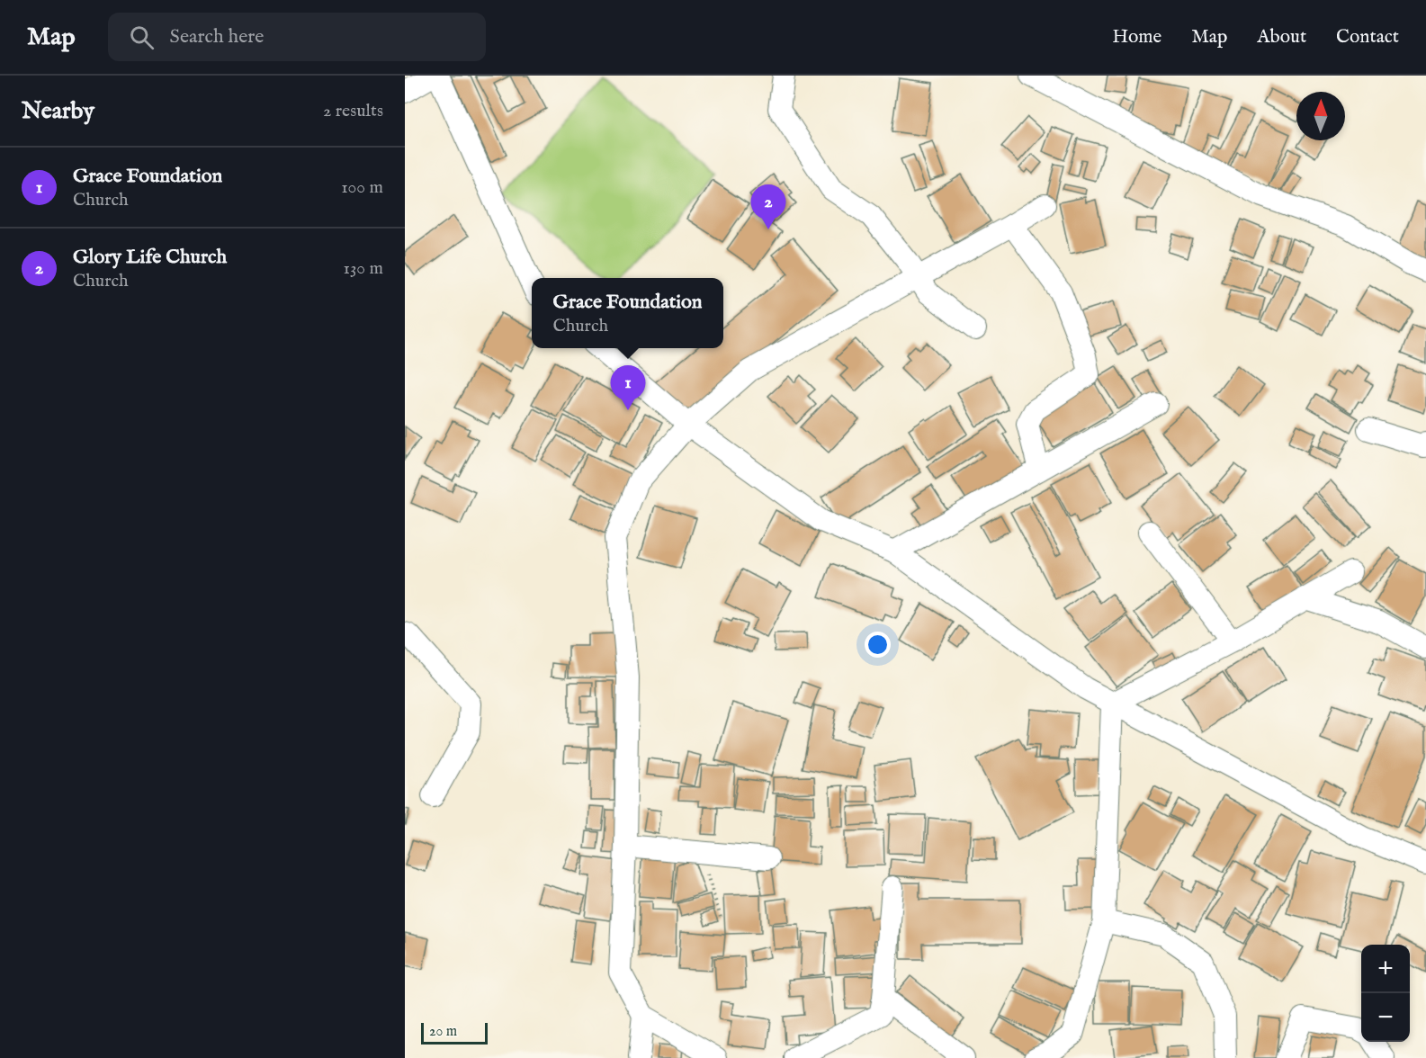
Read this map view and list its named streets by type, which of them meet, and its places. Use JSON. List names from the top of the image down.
{
  "scale_bar": "20 m",
  "north": "top",
  "page": {
    "header": "Map",
    "search": "Search here",
    "nav": [
      "Home",
      "Map",
      "About",
      "Contact"
    ],
    "heading": ["Nearby", "2 results"],
    "list": [
      {
        "mark": "1",
        "name": "Grace Foundation",
        "note": "Church",
        "value": "100 m"
      },
      {
        "mark": "2",
        "name": "Glory Life Church",
        "note": "Church",
        "value": "130 m"
      }
    ],
    "pins": ["2", "1"],
    "popup": ["Grace Foundation", "Church"],
    "map_buttons": ["+", "−"],
    "scale": "20 m"
  }
}
